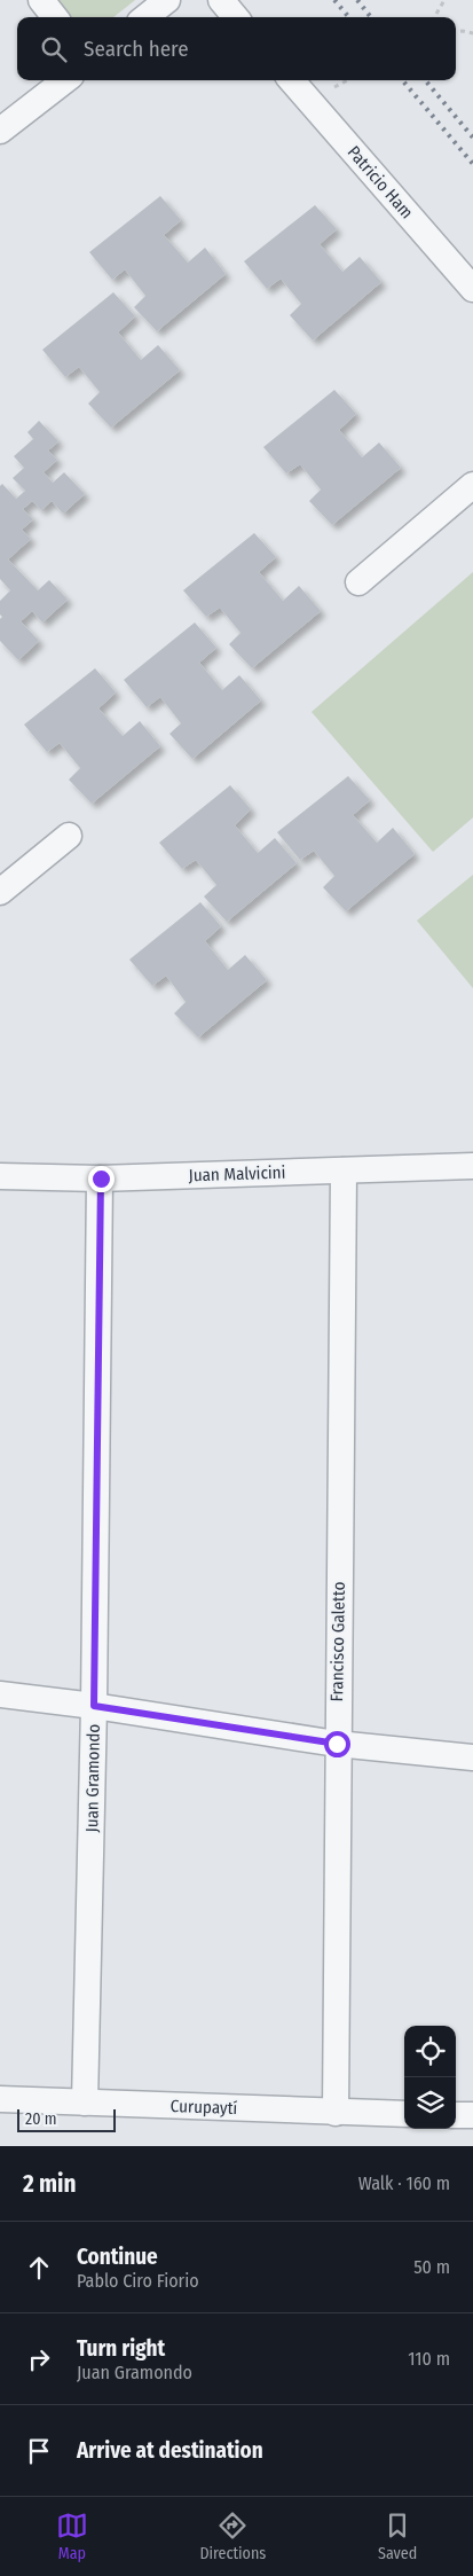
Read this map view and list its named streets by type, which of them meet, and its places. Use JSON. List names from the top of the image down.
{
  "streets": {
    "street": [
      "Patricio Ham",
      "Juan Malvicini",
      "Francisco Galetto",
      "Juan Gramondo",
      "Curupaytí"
    ]
  },
  "crossings": [
    ["Juan Malvicini", "Francisco Galetto"],
    ["Juan Malvicini", "Juan Gramondo"],
    ["Francisco Galetto", "Curupaytí"],
    ["Juan Gramondo", "Curupaytí"]
  ],
  "scale_bar": "20 m",
  "page": {
    "search": "Search here",
    "scale": "20 m",
    "heading": ["2 min", "Walk · 160 m"],
    "list": [
      ["Continue", "Pablo Ciro Fiorio", "50 m"],
      ["Turn right", "Juan Gramondo", "110 m"],
      "Arrive at destination"
    ],
    "nav": ["Map", "Directions", "Saved"]
  }
}
